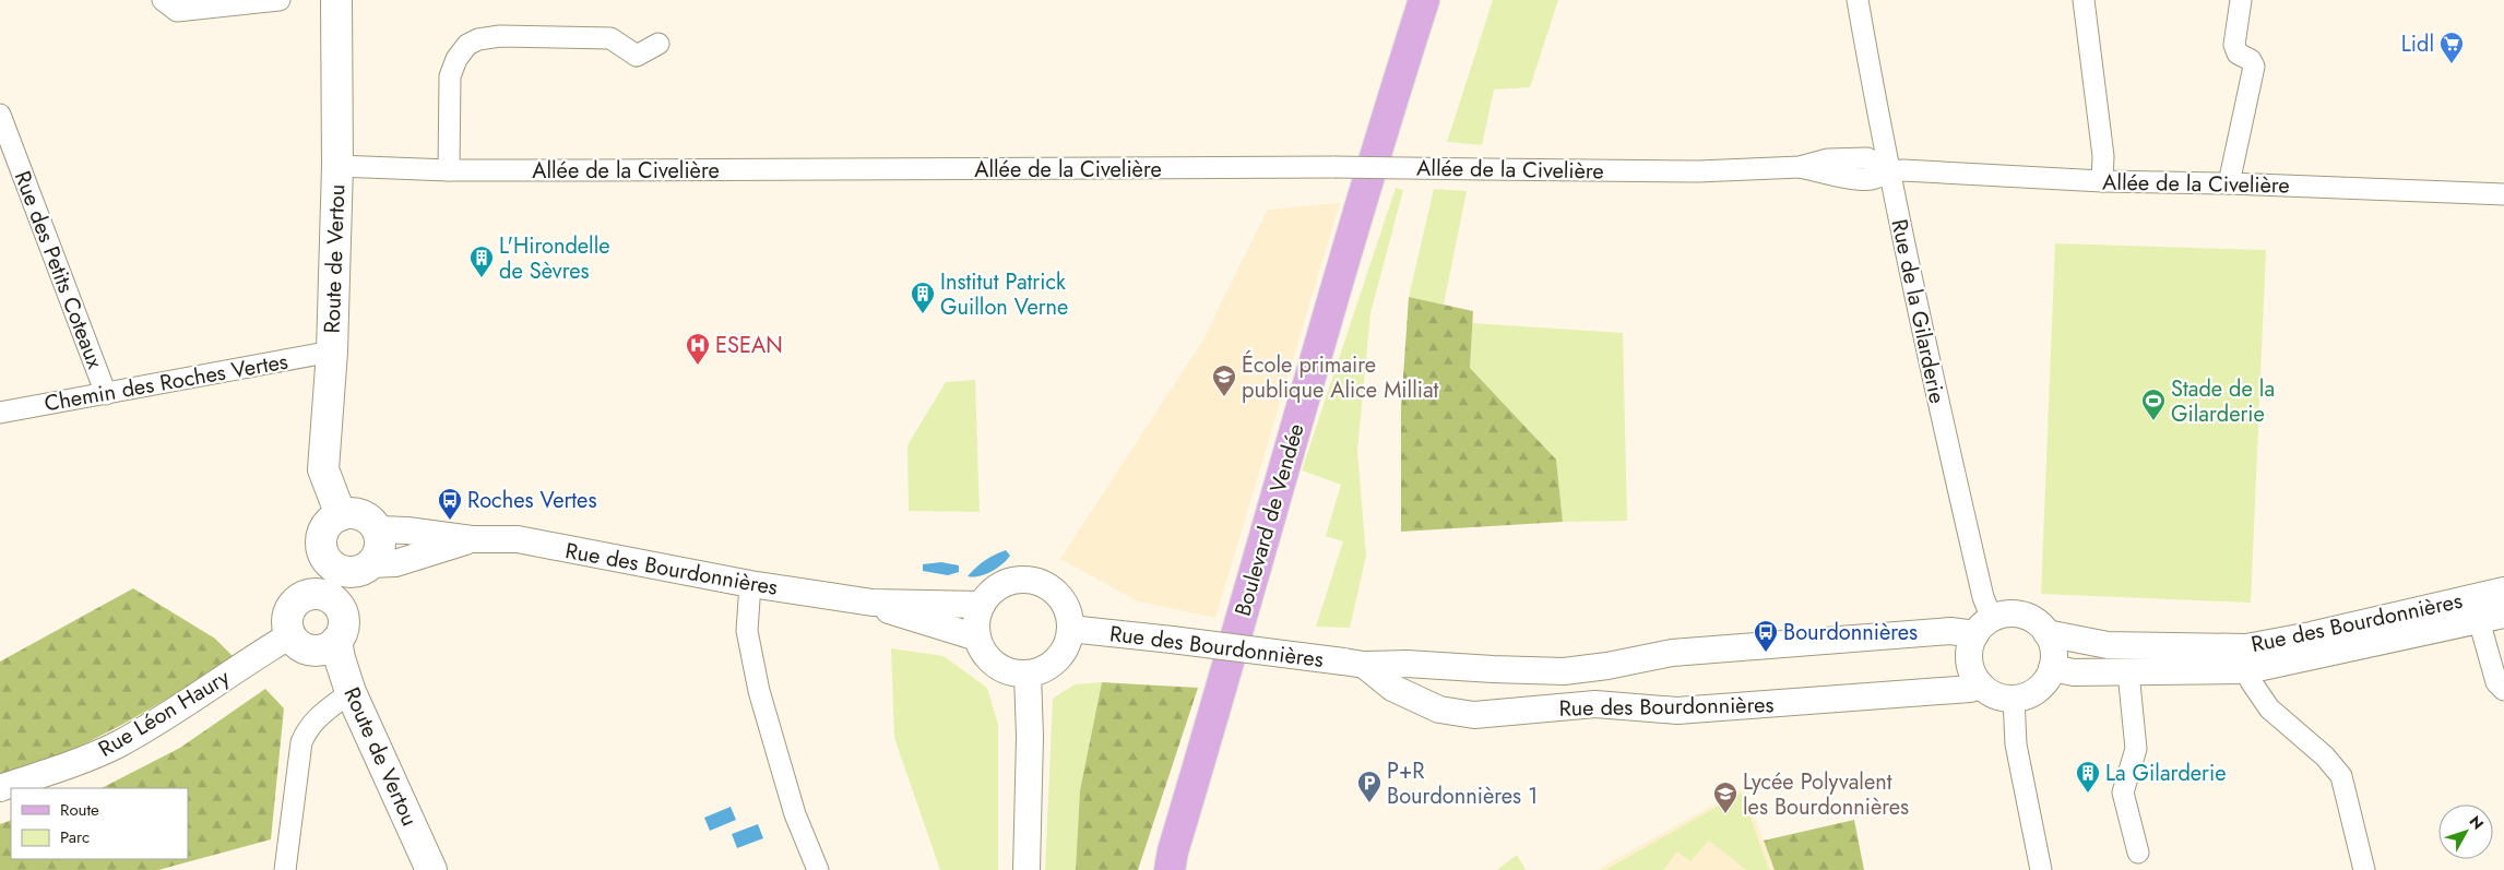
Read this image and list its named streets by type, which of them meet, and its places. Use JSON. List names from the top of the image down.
{
  "streets": {
    "main road": ["Route de Vertou", "Boulevard de Vendée"],
    "street": [
      "Allée de la Civelière",
      "Rue des Petits Coteaux",
      "Rue de la Gilarderie",
      "Chemin des Roches Vertes",
      "Rue des Bourdonnières",
      "Rue Léon Haury"
    ]
  },
  "crossings": [
    ["Allée de la Civelière", "Route de Vertou"],
    ["Allée de la Civelière", "Rue de la Gilarderie"],
    ["Route de Vertou", "Chemin des Roches Vertes"],
    ["Route de Vertou", "Rue des Bourdonnières"],
    ["Route de Vertou", "Rue Léon Haury"],
    ["Rue des Petits Coteaux", "Chemin des Roches Vertes"],
    ["Rue de la Gilarderie", "Rue des Bourdonnières"]
  ],
  "places": {
    "supermarket": ["Lidl"],
    "building": ["L'Hirondelle de Sèvres", "Institut Patrick Guillon Verne", "La Gilarderie"],
    "hospital": ["ESEAN"],
    "school or university": ["École primaire publique Alice Milliat", "Lycée Polyvalent les Bourdonnières"],
    "sports": ["Stade de la Gilarderie"],
    "bus stop": ["Roches Vertes", "Bourdonnières"],
    "parking": ["P+R Bourdonnières 1"]
  },
  "legend": ["Route", "Parc"],
  "north": "top right"
}
